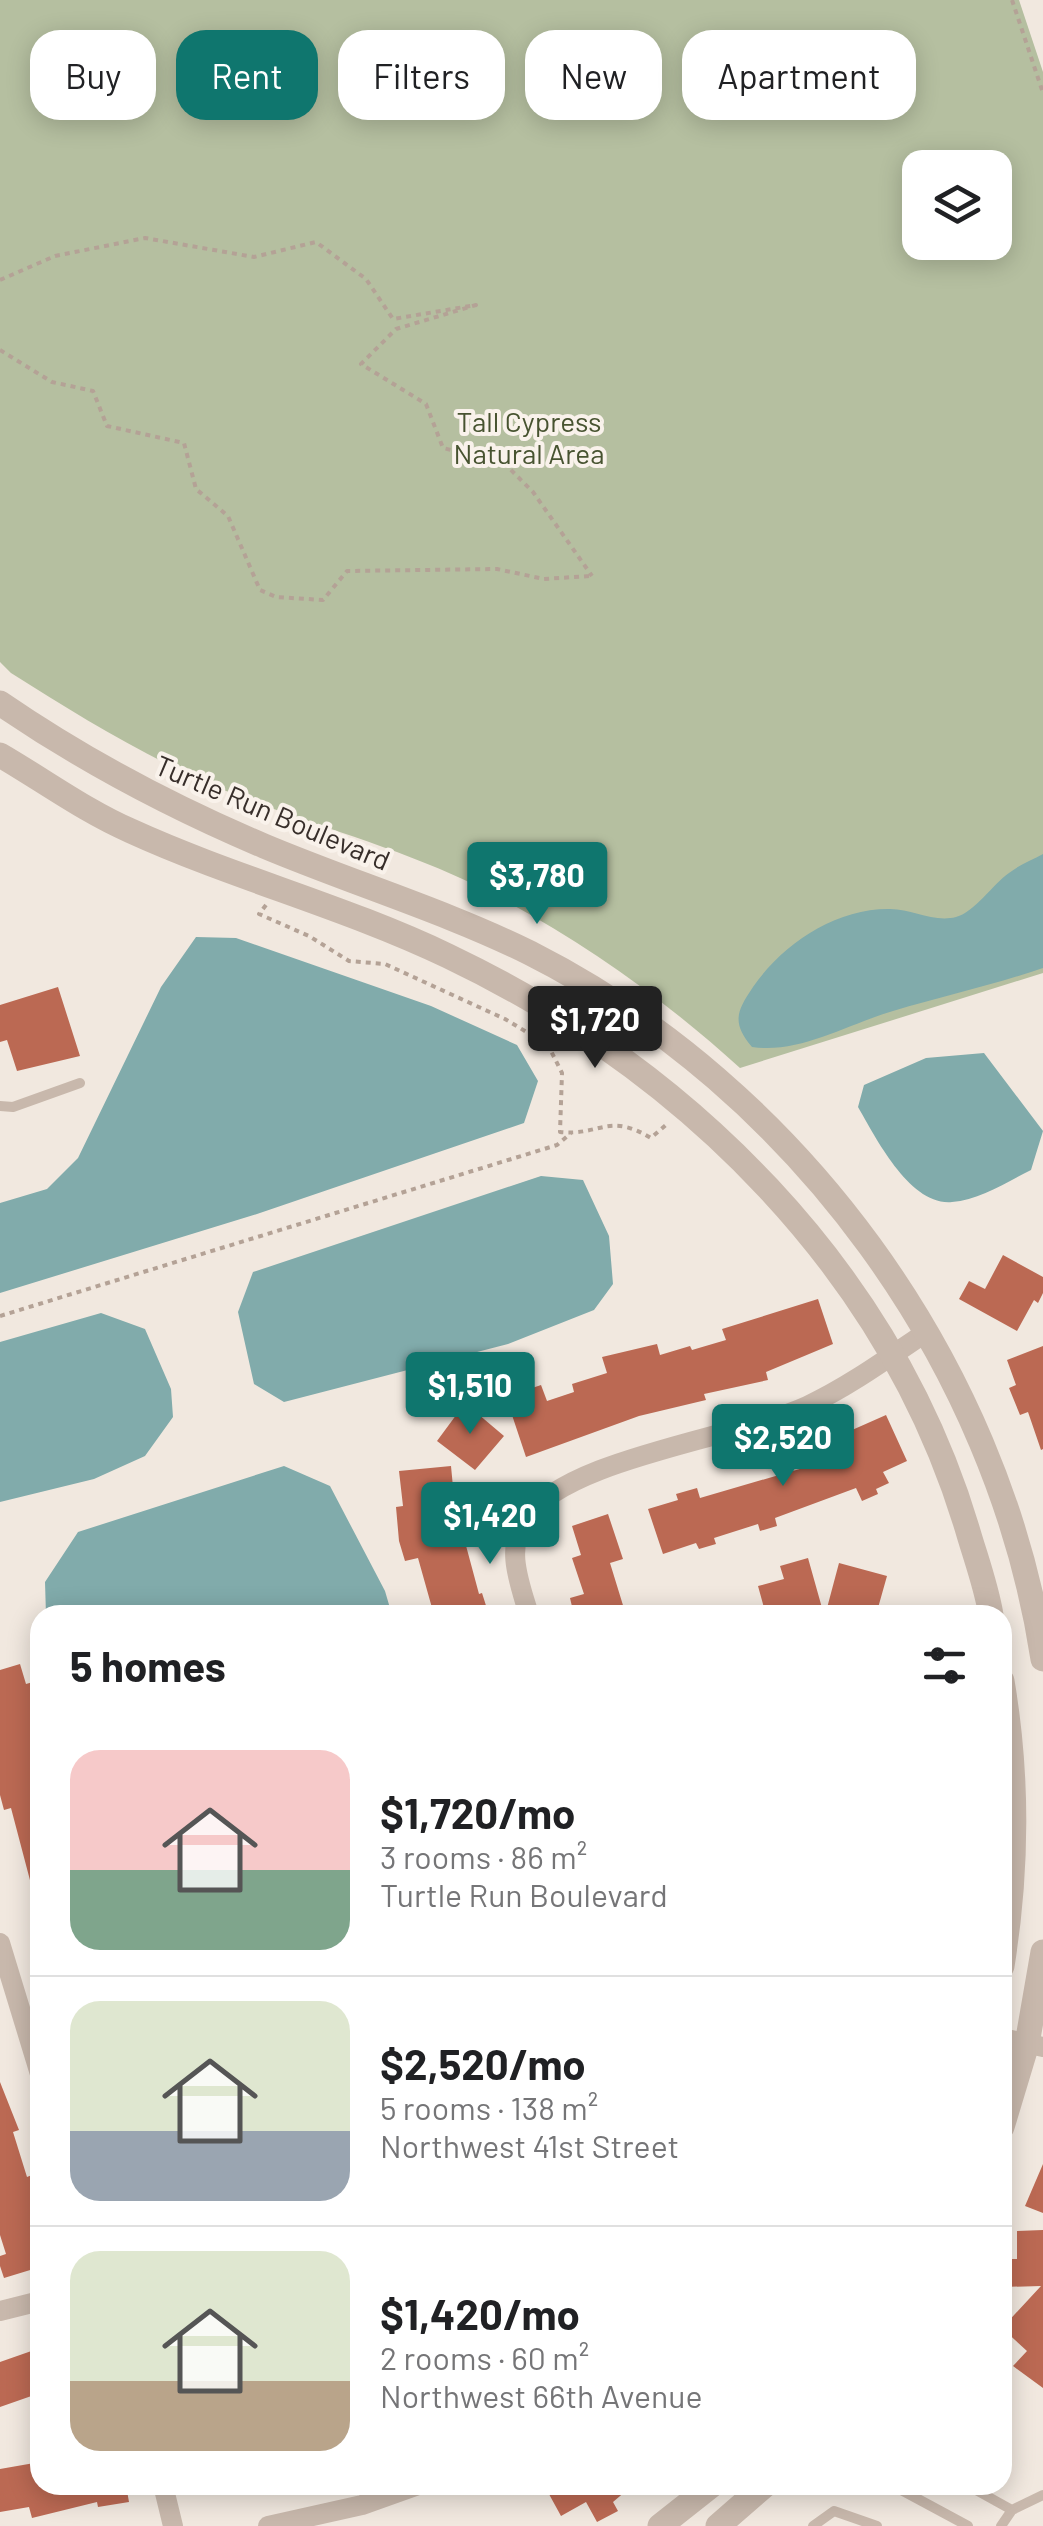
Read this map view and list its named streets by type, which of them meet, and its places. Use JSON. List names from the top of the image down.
{
  "streets": {
    "street": ["Turtle Run Boulevard"]
  },
  "parks": ["Tall Cypress Natural Area"],
  "page": {
    "chip": [
      "Buy",
      "Rent",
      "Filters",
      "New",
      "Apartment"
    ],
    "price": [
      "$3,780",
      "$1,720",
      "$1,510",
      "$2,520",
      "$1,420"
    ],
    "heading": "5 homes",
    "list": [
      {
        "name": "$1,720/mo",
        "note": "3 rooms · 86 m² · Turtle Run Boulevard"
      },
      {
        "name": "$2,520/mo",
        "note": "5 rooms · 138 m² · Northwest 41st Street"
      },
      {
        "name": "$1,420/mo",
        "note": "2 rooms · 60 m² · Northwest 66th Avenue"
      }
    ]
  }
}
